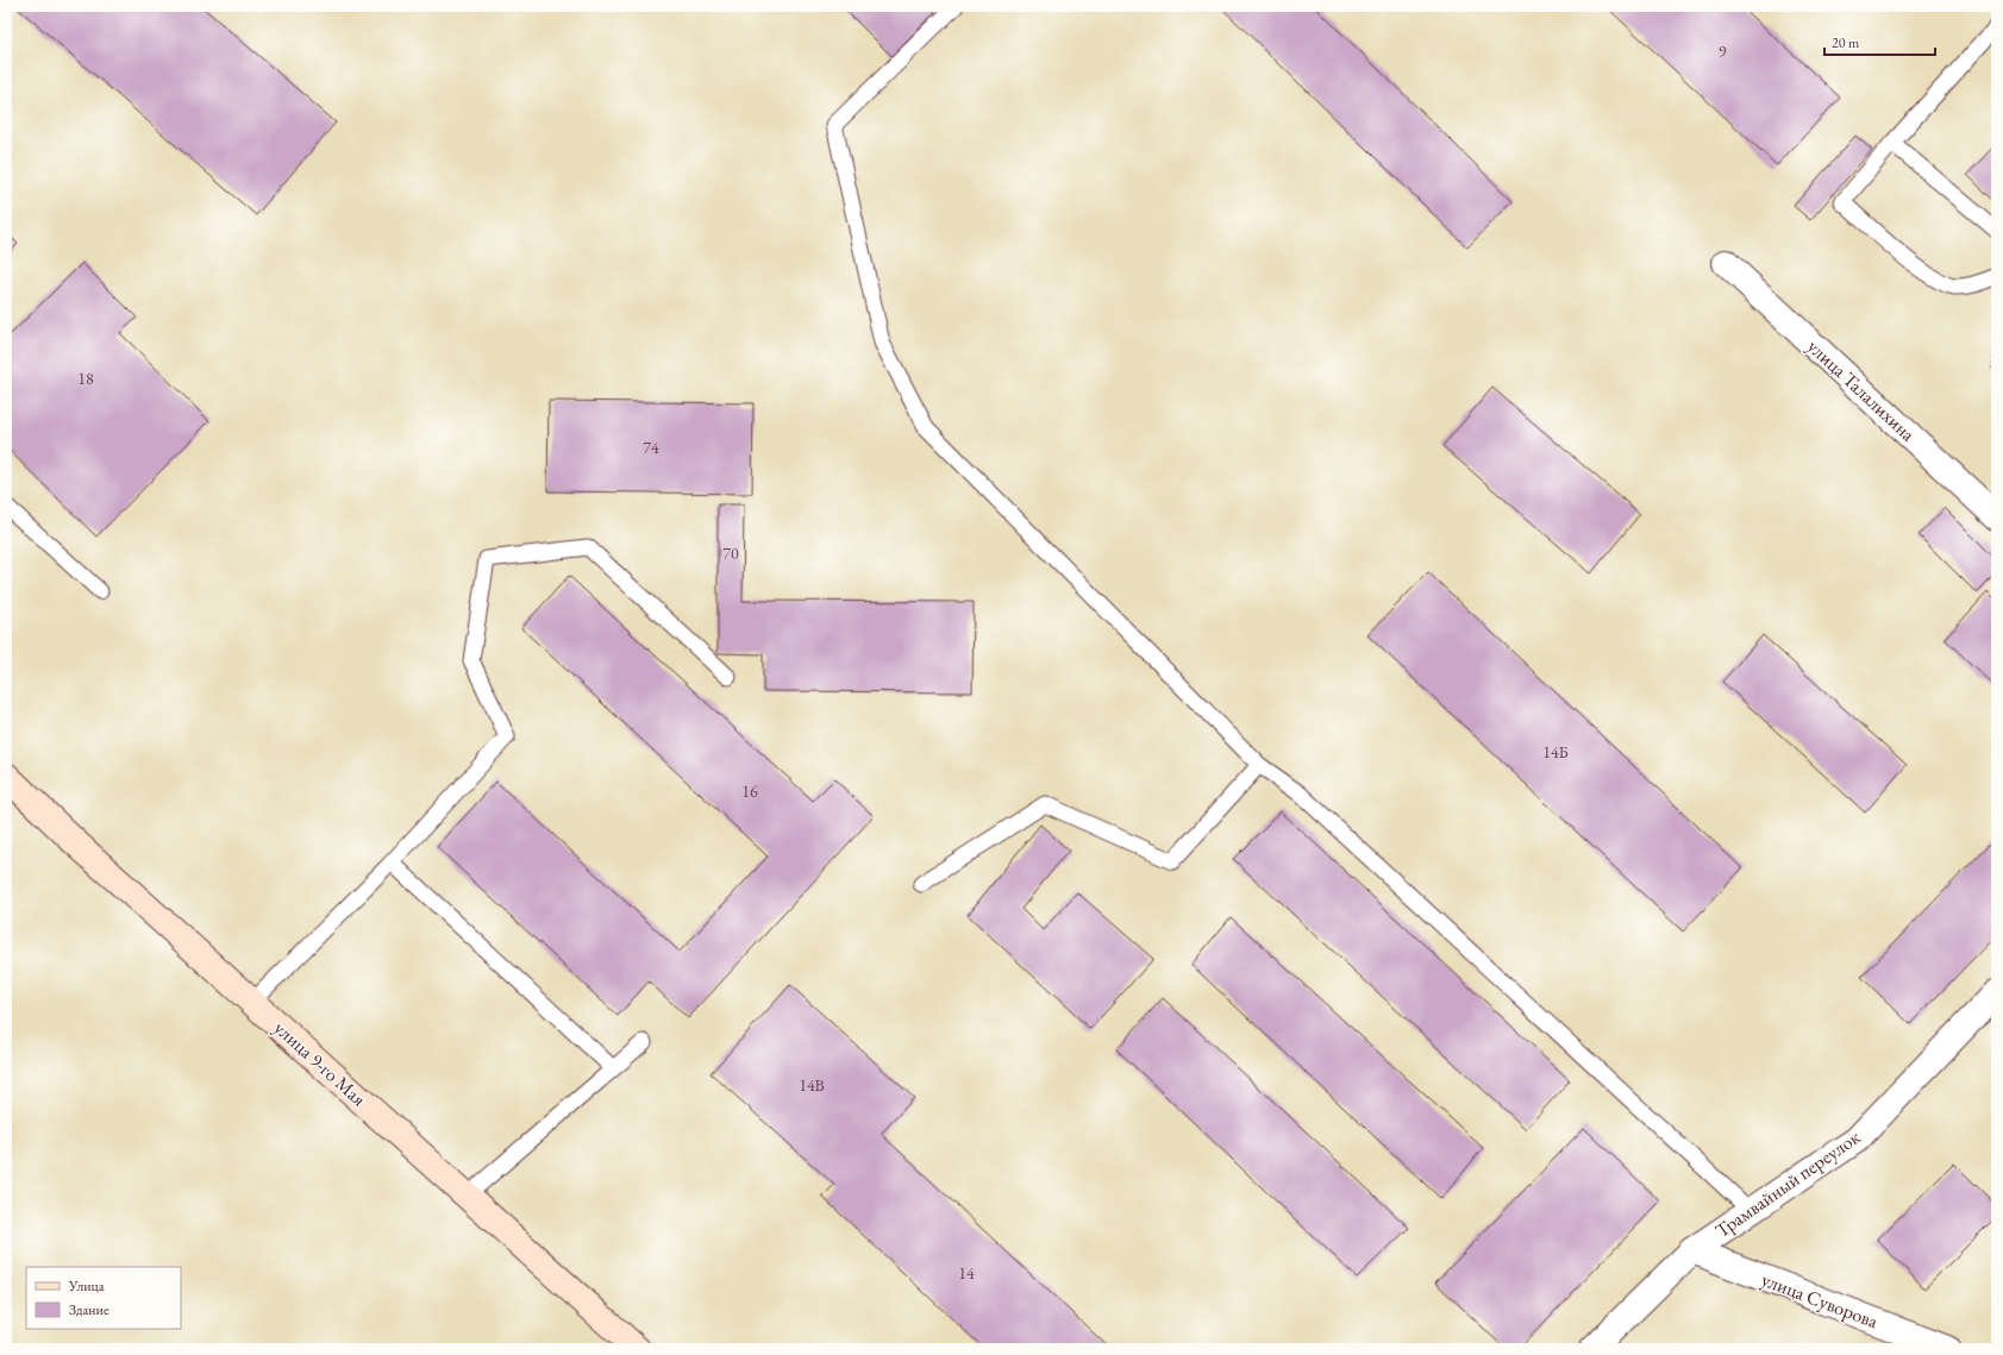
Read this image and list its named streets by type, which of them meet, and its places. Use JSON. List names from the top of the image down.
{
  "streets": {
    "main road": ["улица 9-го Мая"],
    "street": ["улица Талалихина", "Трамвайный переулок", "улица Суворова"]
  },
  "crossings": [
    ["Трамвайный переулок", "улица Суворова"]
  ],
  "house_numbers": [
    "9",
    "18",
    "74",
    "70",
    "14Б",
    "16",
    "14В",
    "14"
  ],
  "legend": ["Улица", "Здание"],
  "scale_bar": "20 m"
}
